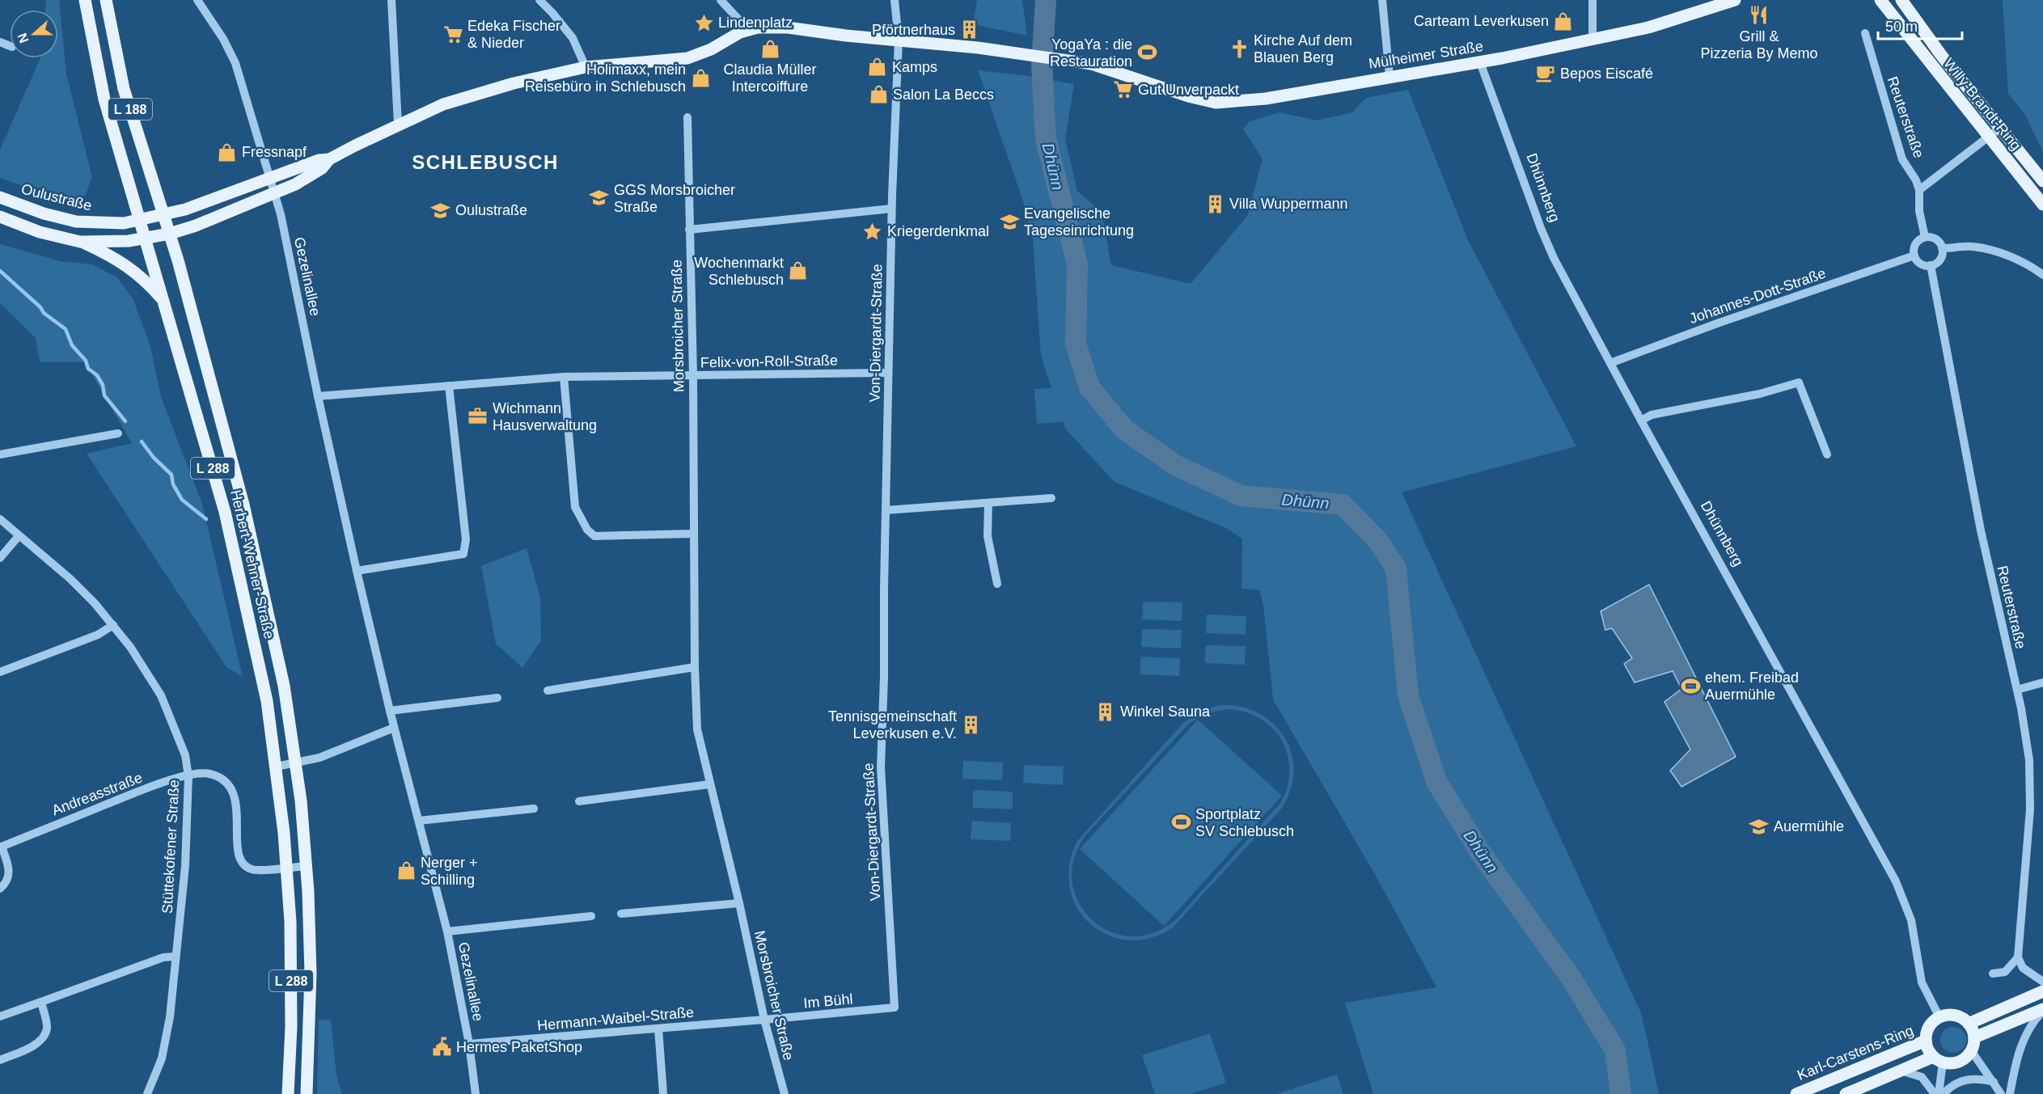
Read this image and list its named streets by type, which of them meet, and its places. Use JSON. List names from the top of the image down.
{
  "streets": {
    "main road": [
      "Mülheimer Straße",
      "Willy-Brandt-Ring",
      "L 188",
      "Oulustraße",
      "L 288",
      "Herbert-Wehner-Straße",
      "Karl-Carstens-Ring"
    ],
    "street": [
      "Reuterstraße",
      "Dhünnberg",
      "Gezelinallee",
      "Johannes-Dott-Straße",
      "Morsbroicher Straße",
      "Von-Diergardt-Straße",
      "Felix-von-Roll-Straße",
      "Andreasstraße",
      "Stüttekofener Straße",
      "Im Bühl",
      "Hermann-Waibel-Straße"
    ]
  },
  "crossings": [
    ["Mülheimer Straße", "Dhünnberg"],
    ["Mülheimer Straße", "Oulustraße"],
    ["Mülheimer Straße", "Von-Diergardt-Straße"],
    ["Reuterstraße", "Johannes-Dott-Straße"],
    ["Dhünnberg", "Johannes-Dott-Straße"],
    ["Dhünnberg", "Karl-Carstens-Ring"],
    ["Oulustraße", "Gezelinallee"],
    ["Oulustraße", "Herbert-Wehner-Straße"],
    ["Gezelinallee", "Felix-von-Roll-Straße"],
    ["Gezelinallee", "Hermann-Waibel-Straße"],
    ["Morsbroicher Straße", "Felix-von-Roll-Straße"],
    ["Morsbroicher Straße", "Im Bühl"],
    ["Morsbroicher Straße", "Hermann-Waibel-Straße"],
    ["Von-Diergardt-Straße", "Felix-von-Roll-Straße"],
    ["Von-Diergardt-Straße", "Im Bühl"],
    ["Herbert-Wehner-Straße", "Andreasstraße"],
    ["Andreasstraße", "Stüttekofener Straße"],
    ["Im Bühl", "Hermann-Waibel-Straße"]
  ],
  "districts": ["SCHLEBUSCH"],
  "water": ["Dhünn"],
  "places": {
    "restaurant": ["Grill & Pizzeria By Memo"],
    "shop": [
      "Carteam Leverkusen",
      "Claudia Müller Intercoiffure",
      "Kamps",
      "Holimaxx, mein Reisebüro in Schlebusch",
      "Salon La Beccs",
      "Fressnapf",
      "Wochenmarkt Schlebusch",
      "Nerger + Schilling"
    ],
    "place": ["Lindenplatz", "Kriegerdenkmal"],
    "building": [
      "Pförtnerhaus",
      "Villa Wuppermann",
      "Winkel Sauna",
      "Tennisgemeinschaft Leverkusen e.V."
    ],
    "supermarket": ["Edeka Fischer & Nieder", "Gut Unverpackt"],
    "church": ["Kirche Auf dem Blauen Berg"],
    "sports": ["YogaYa : die Restauration", "ehem. Freibad Auermühle", "Sportplatz SV Schlebusch"],
    "cafe": ["Bepos Eiscafé"],
    "school or university": [
      "GGS Morsbroicher Straße",
      "Oulustraße",
      "Evangelische Tageseinrichtung",
      "Auermühle"
    ],
    "office": ["Wichmann Hausverwaltung"],
    "public building": ["Hermes PaketShop"]
  },
  "scale_bar": "50 m",
  "north": "left"
}
